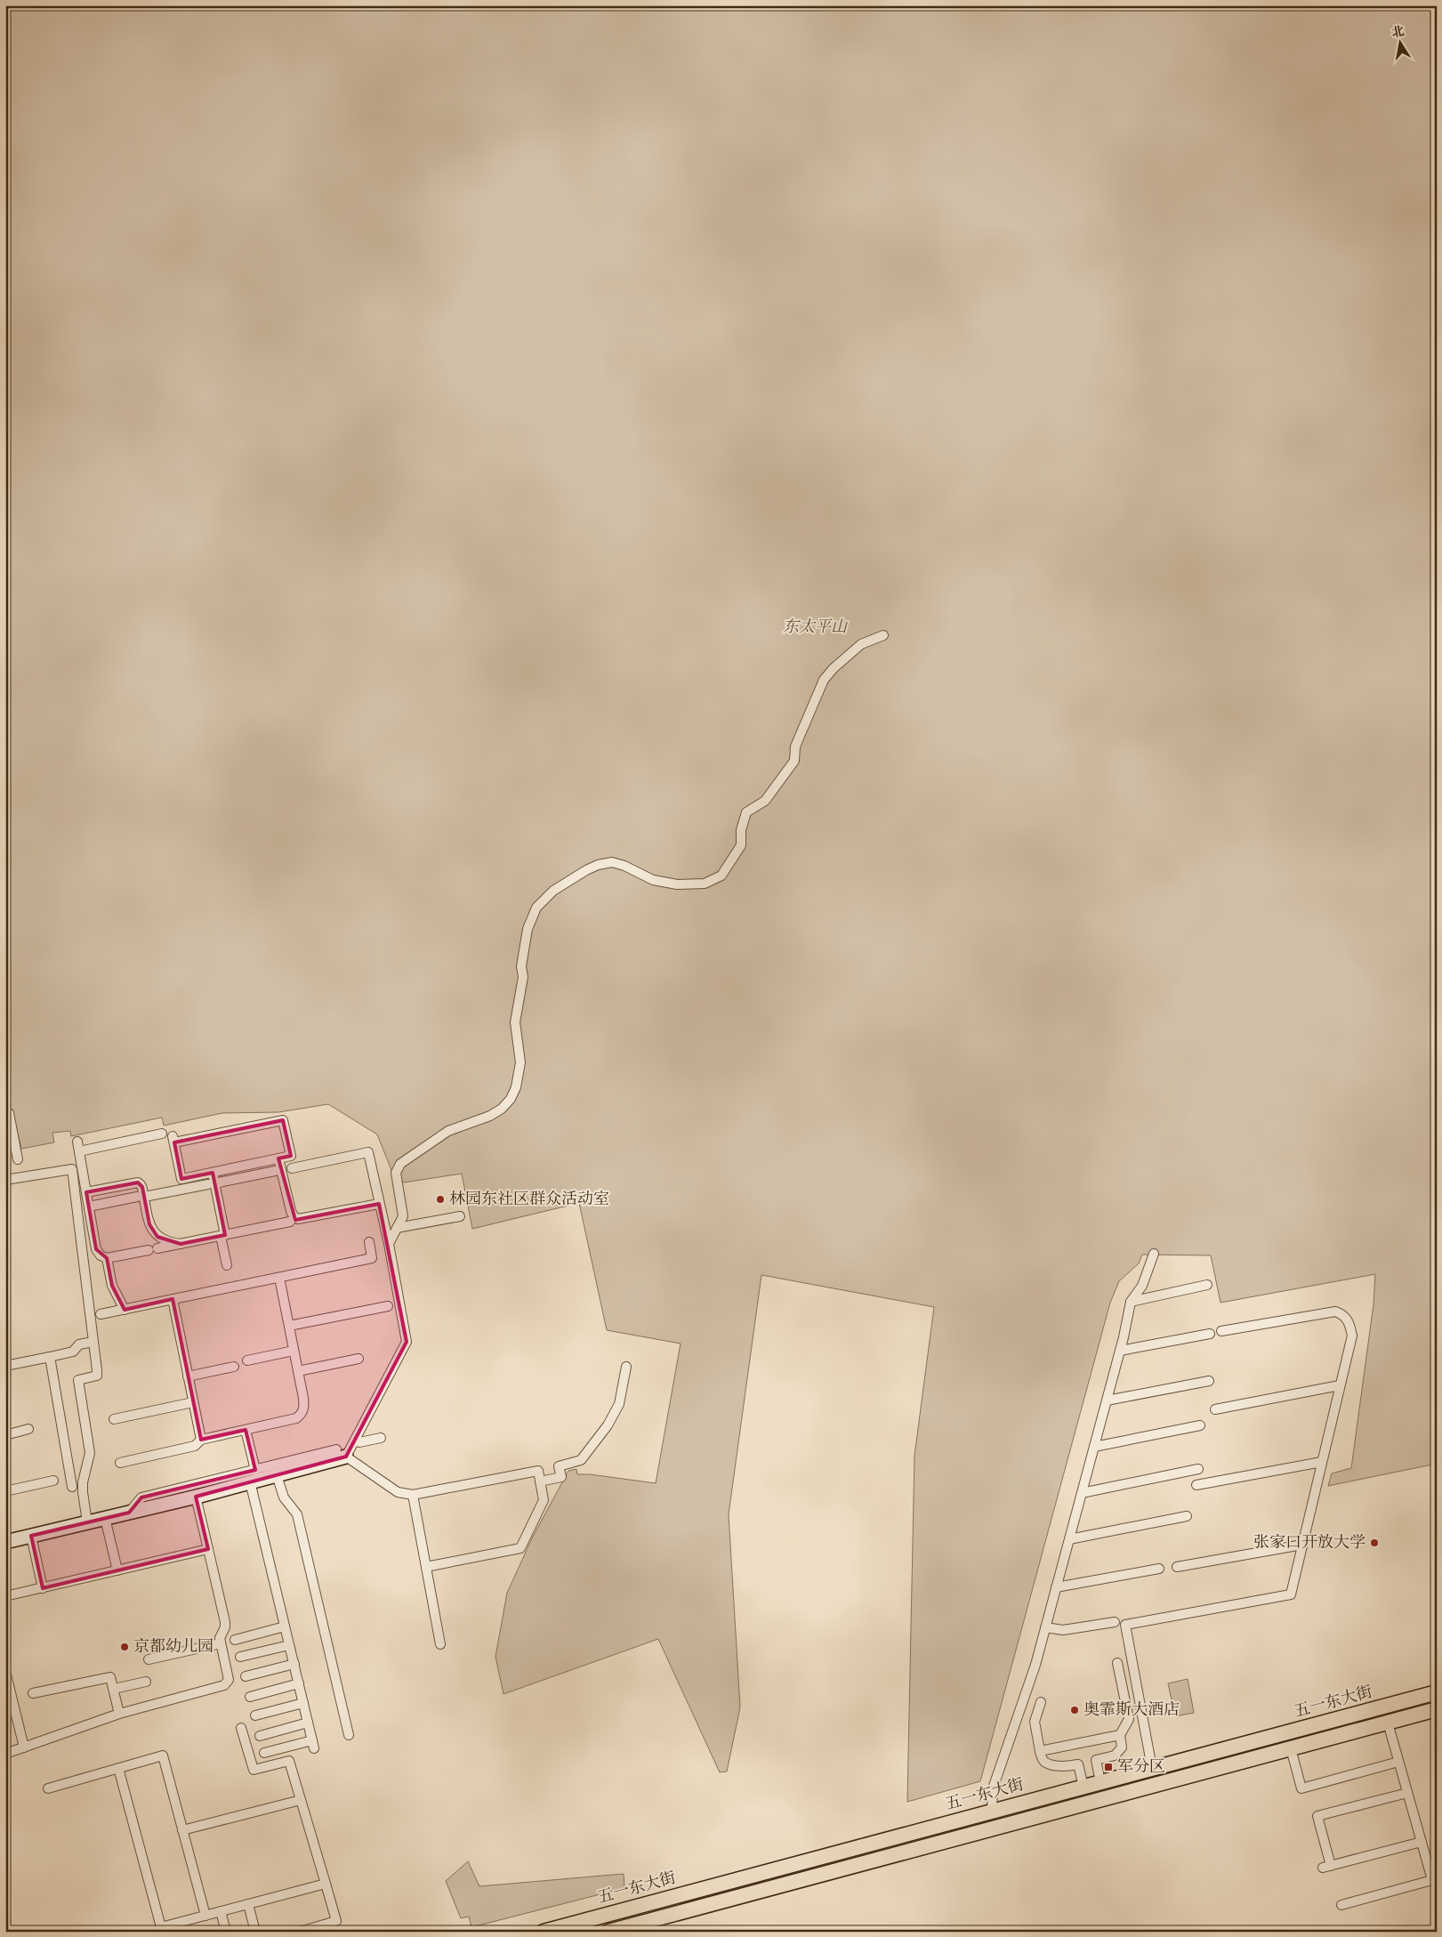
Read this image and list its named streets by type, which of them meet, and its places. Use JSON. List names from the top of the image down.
{
  "streets": {
    "main road": ["五一东大街"]
  },
  "parks": ["东太平山"],
  "places": {
    "other": [
      "林园东社区群众活动室",
      "张家口开放大学",
      "京都幼儿园",
      "奥霏斯大酒店"
    ],
    "transit": ["军分区"]
  },
  "north": "top"
}
